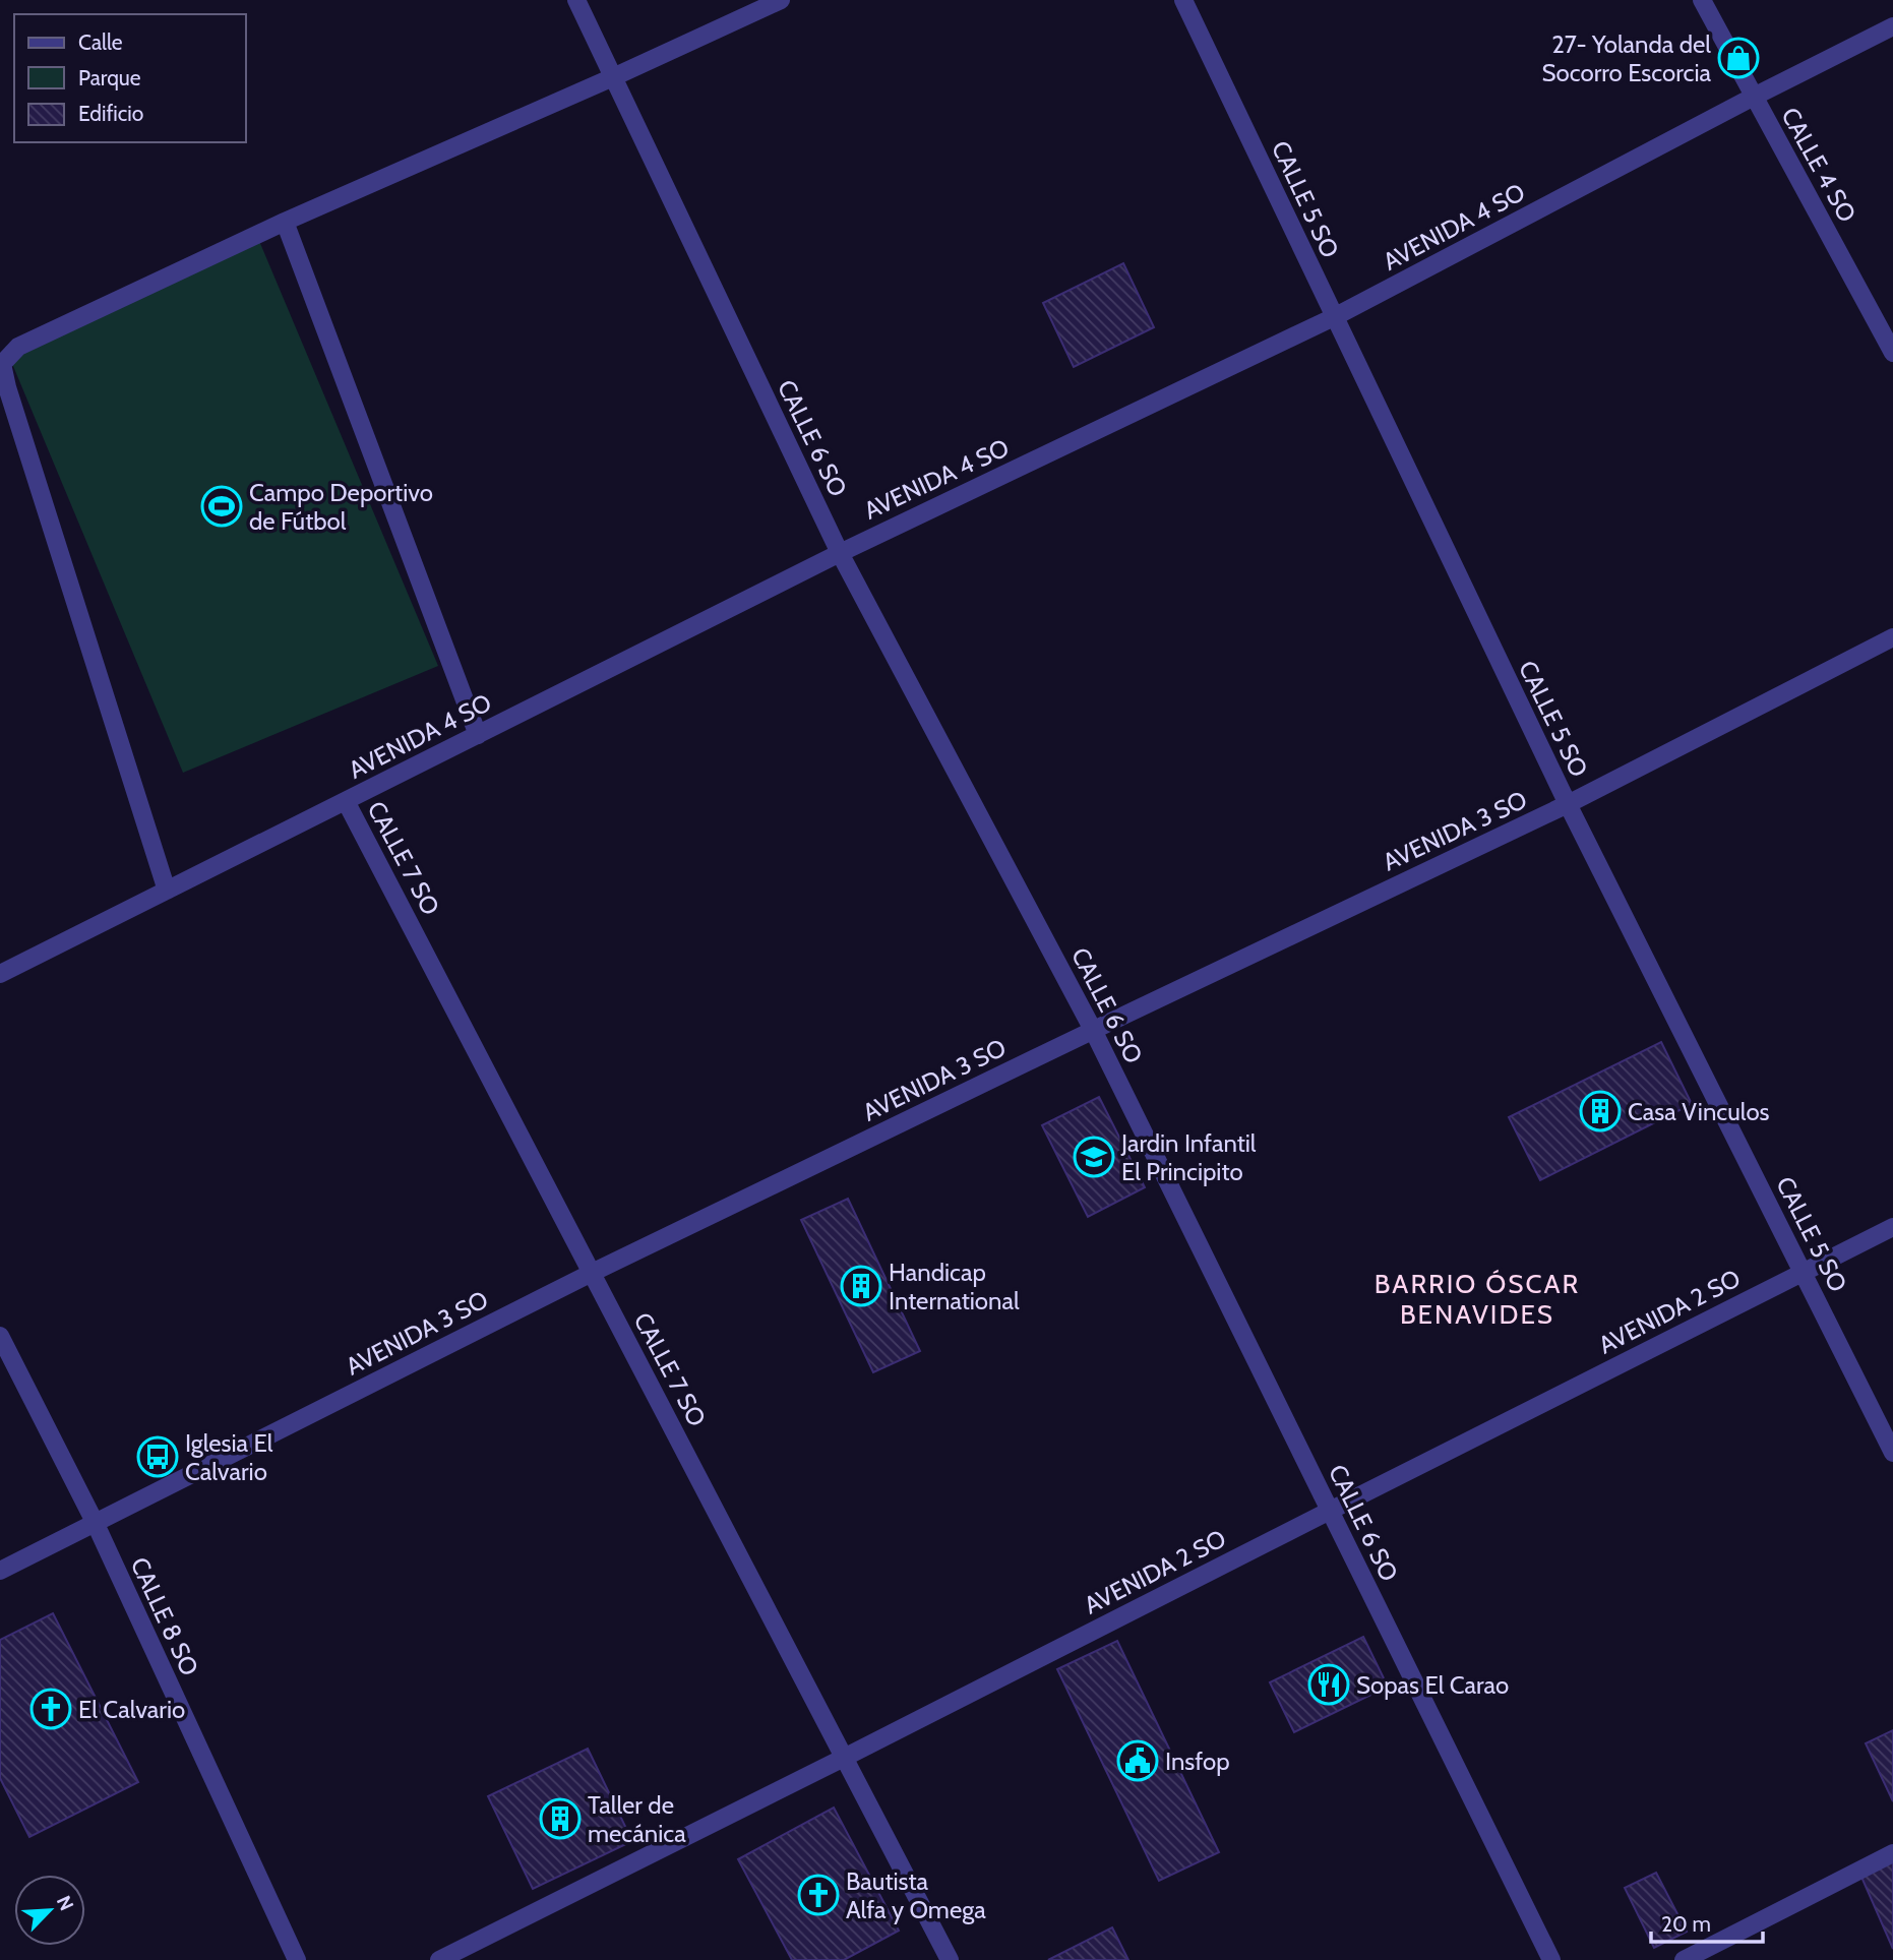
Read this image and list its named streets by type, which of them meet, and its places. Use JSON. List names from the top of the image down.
{
  "streets": {
    "street": [
      "CALLE 4 SO",
      "CALLE 5 SO",
      "AVENIDA 4 SO",
      "CALLE 6 SO",
      "AVENIDA 3 SO",
      "CALLE 7 SO",
      "AVENIDA 2 SO",
      "CALLE 8 SO"
    ]
  },
  "crossings": [
    ["CALLE 4 SO", "AVENIDA 4 SO"],
    ["CALLE 5 SO", "AVENIDA 4 SO"],
    ["CALLE 5 SO", "AVENIDA 3 SO"],
    ["CALLE 5 SO", "AVENIDA 2 SO"],
    ["AVENIDA 4 SO", "CALLE 6 SO"],
    ["AVENIDA 4 SO", "CALLE 7 SO"],
    ["CALLE 6 SO", "AVENIDA 3 SO"],
    ["CALLE 6 SO", "AVENIDA 2 SO"],
    ["AVENIDA 3 SO", "CALLE 7 SO"],
    ["AVENIDA 3 SO", "CALLE 8 SO"],
    ["CALLE 7 SO", "AVENIDA 2 SO"]
  ],
  "districts": ["BARRIO ÓSCAR BENAVIDES"],
  "places": {
    "shop": ["27- Yolanda del Socorro Escorcia"],
    "sports": ["Campo Deportivo de Fútbol"],
    "building": ["Casa Vinculos", "Handicap International", "Taller de mecánica"],
    "school or university": ["Jardin Infantil El Principito"],
    "bus stop": ["Iglesia El Calvario"],
    "restaurant": ["Sopas El Carao"],
    "church": ["El Calvario", "Bautista Alfa y Omega"],
    "public building": ["Insfop"]
  },
  "legend": ["Calle", "Parque", "Edificio"],
  "scale_bar": "20 m",
  "north": "top right"
}
